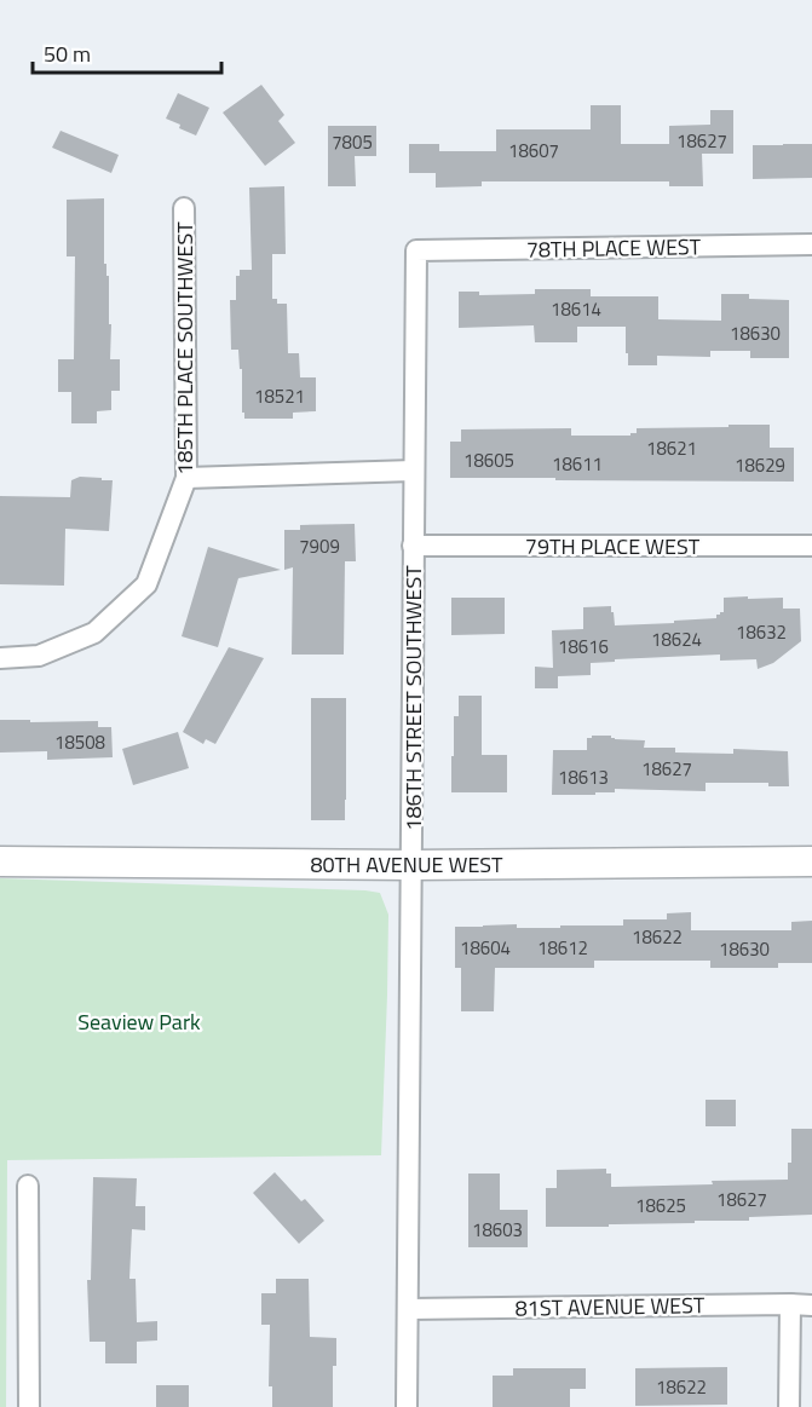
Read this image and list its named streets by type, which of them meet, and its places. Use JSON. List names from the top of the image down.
{
  "streets": {
    "street": [
      "78TH PLACE WEST",
      "185TH PLACE SOUTHWEST",
      "79TH PLACE WEST",
      "186TH STREET SOUTHWEST",
      "80TH AVENUE WEST",
      "81ST AVENUE WEST"
    ]
  },
  "crossings": [
    ["78TH PLACE WEST", "186TH STREET SOUTHWEST"],
    ["79TH PLACE WEST", "186TH STREET SOUTHWEST"],
    ["186TH STREET SOUTHWEST", "80TH AVENUE WEST"],
    ["186TH STREET SOUTHWEST", "81ST AVENUE WEST"]
  ],
  "parks": ["Seaview Park"],
  "house_numbers": [
    "18627",
    "7805",
    "18607",
    "18614",
    "18630",
    "18521",
    "18621",
    "18605",
    "18611",
    "18629",
    "7909",
    "18632",
    "18624",
    "18616",
    "18508",
    "18627",
    "18613",
    "18622",
    "18604",
    "18612",
    "18630",
    "18627",
    "18625",
    "18603",
    "18622"
  ],
  "scale_bar": "50 m"
}
